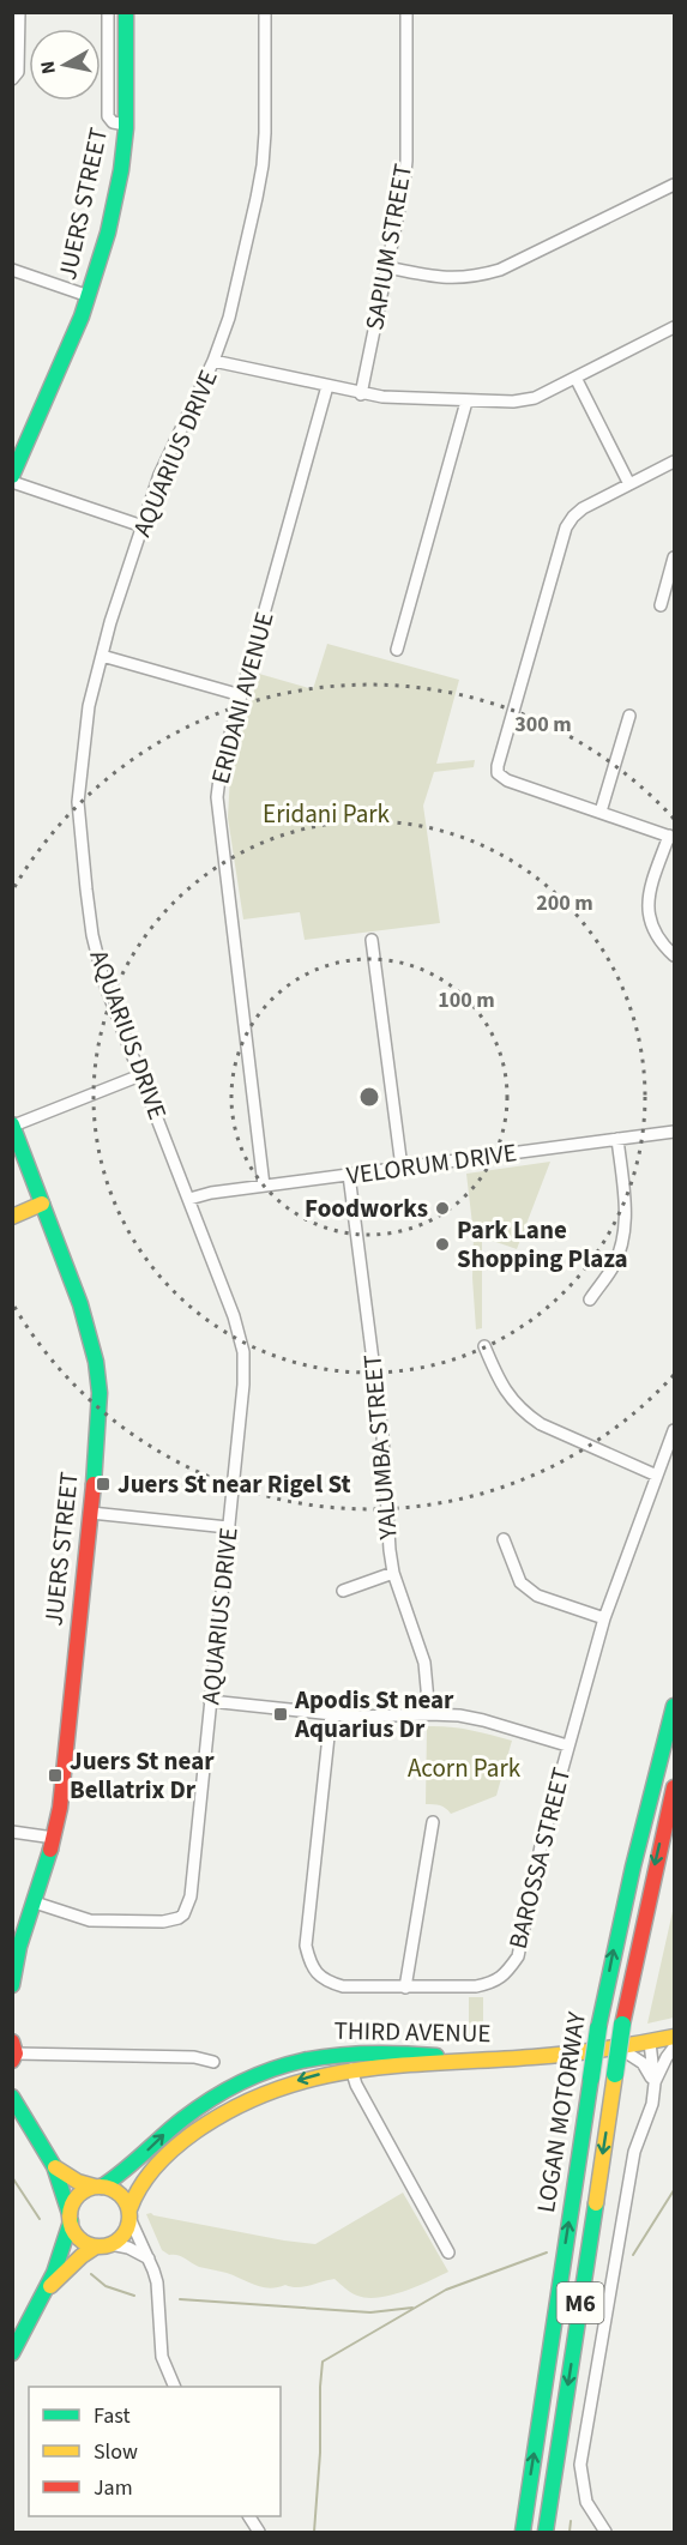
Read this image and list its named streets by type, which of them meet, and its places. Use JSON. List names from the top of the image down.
{
  "streets": {
    "main road": [
      "JUERS STREET",
      "THIRD AVENUE",
      "LOGAN MOTORWAY",
      "M6"
    ],
    "street": [
      "SAPIUM STREET",
      "AQUARIUS DRIVE",
      "ERIDANI AVENUE",
      "VELORUM DRIVE",
      "YALUMBA STREET",
      "BAROSSA STREET"
    ]
  },
  "crossings": [
    ["JUERS STREET", "AQUARIUS DRIVE"],
    ["AQUARIUS DRIVE", "VELORUM DRIVE"],
    ["ERIDANI AVENUE", "VELORUM DRIVE"],
    ["VELORUM DRIVE", "YALUMBA STREET"]
  ],
  "parks": ["Eridani Park", "Acorn Park"],
  "places": {
    "other": ["Foodworks", "Park Lane Shopping Plaza"],
    "transit": ["Juers St near Rigel St", "Apodis St near Aquarius Dr", "Juers St near Bellatrix Dr"]
  },
  "legend": ["Fast", "Slow", "Jam"],
  "north": "left",
  "rings": ["300 m", "200 m", "100 m"]
}
